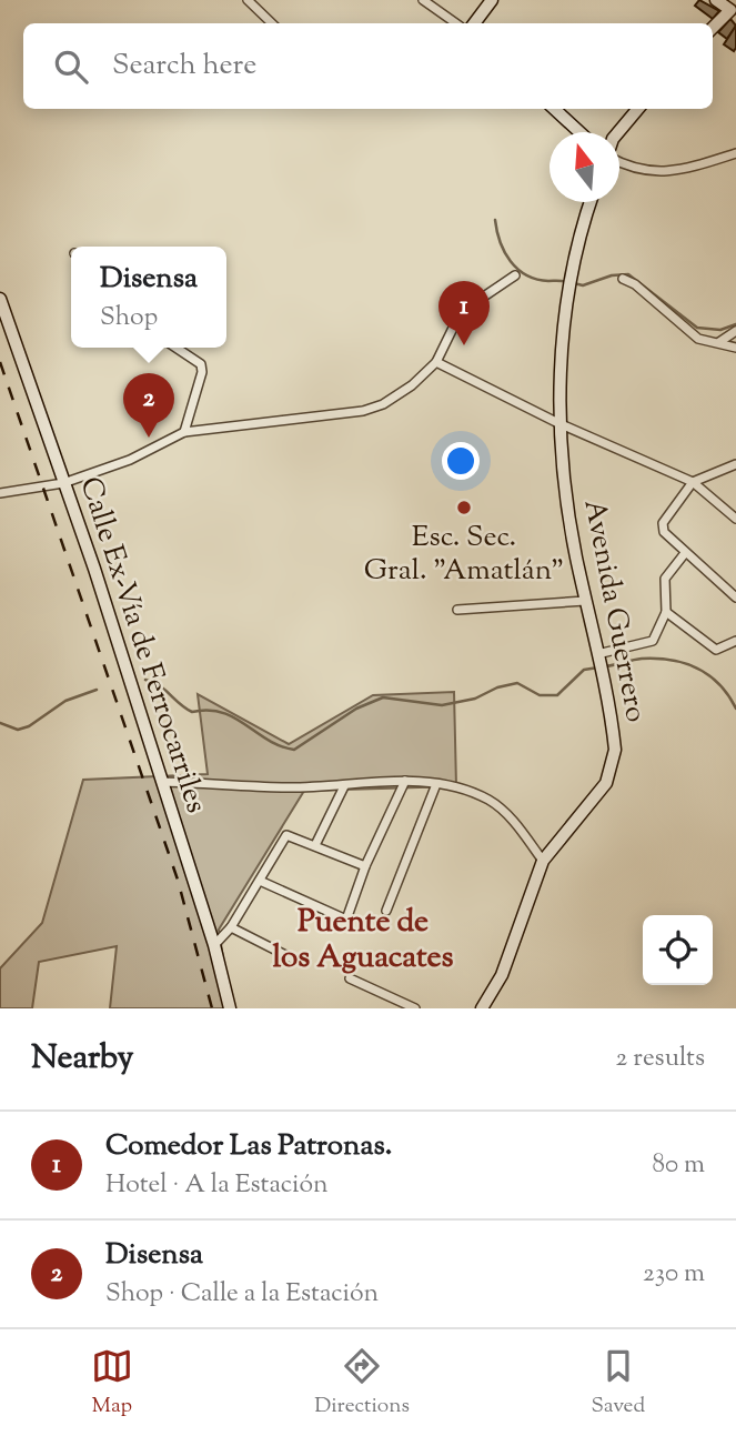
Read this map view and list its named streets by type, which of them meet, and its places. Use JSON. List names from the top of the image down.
{
  "streets": {
    "main road": ["Avenida Guerrero", "Calle Ex-Vía de Ferrocarriles"]
  },
  "districts": ["Puente de los Aguacates"],
  "places": ["Esc. Sec. Gral. \"Amatlán\""],
  "north": "top",
  "page": {
    "search": "Search here",
    "popup": ["Disensa", "Shop"],
    "pins": ["1", "2"],
    "heading": ["Nearby", "2 results"],
    "list": [
      {
        "mark": "1",
        "name": "Comedor Las Patronas.",
        "note": "Hotel · A la Estación",
        "value": "80 m"
      },
      {
        "mark": "2",
        "name": "Disensa",
        "note": "Shop · Calle a la Estación",
        "value": "230 m"
      }
    ],
    "nav": ["Map", "Directions", "Saved"]
  }
}
